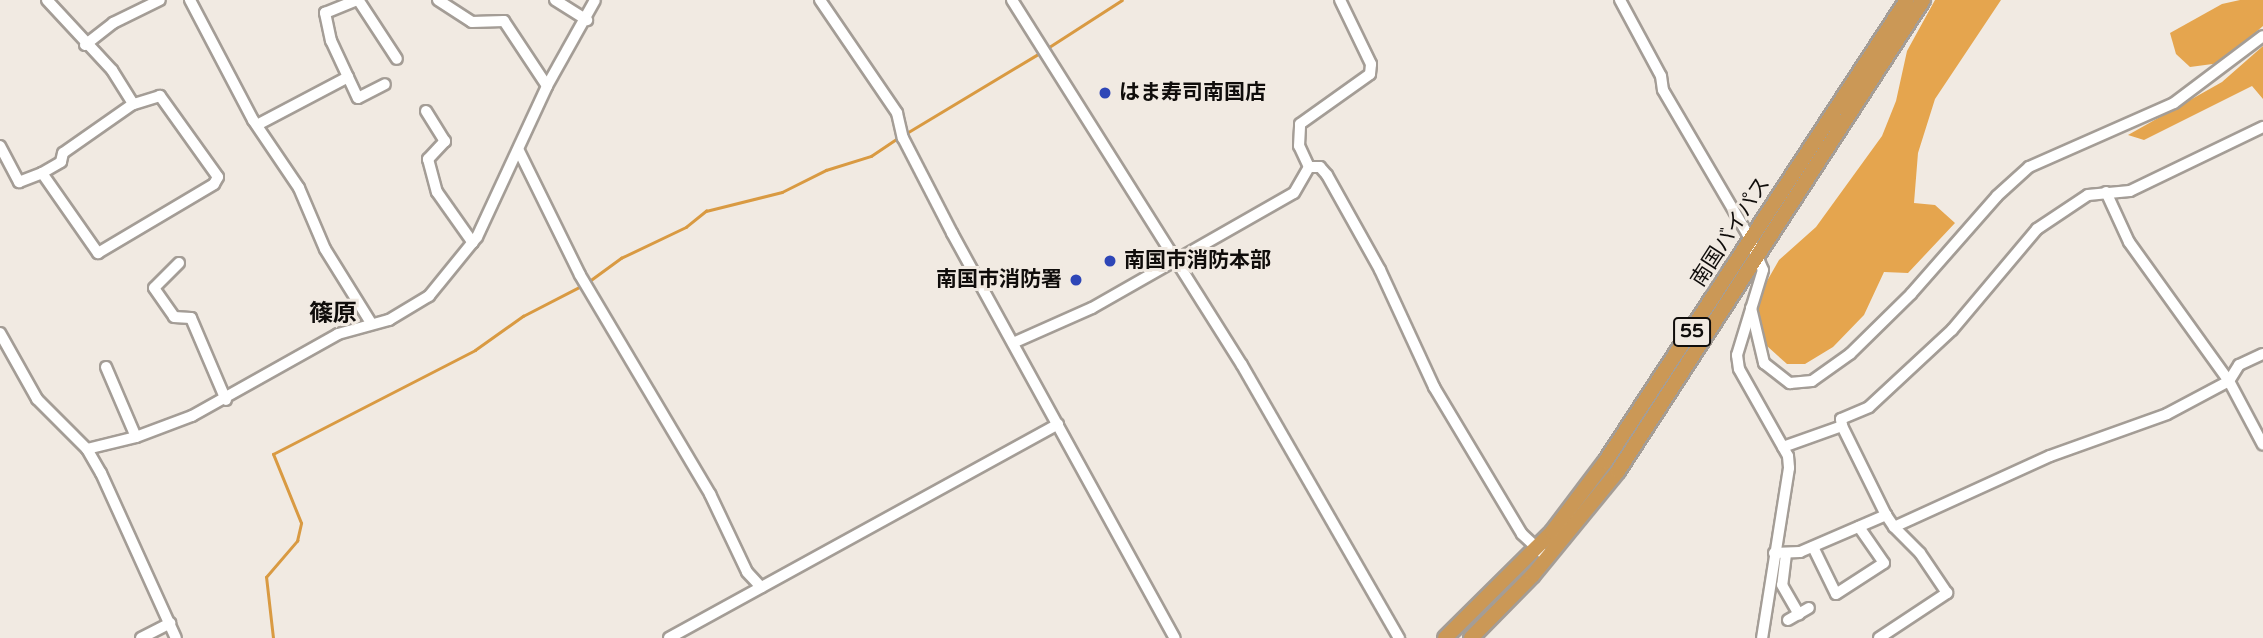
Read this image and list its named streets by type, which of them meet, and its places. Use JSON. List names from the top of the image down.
{
  "streets": {
    "highway": ["南国バイパス", "55"]
  },
  "districts": ["篠原"],
  "places": ["はま寿司南国店", "南国市消防本部", "南国市消防署"]
}
